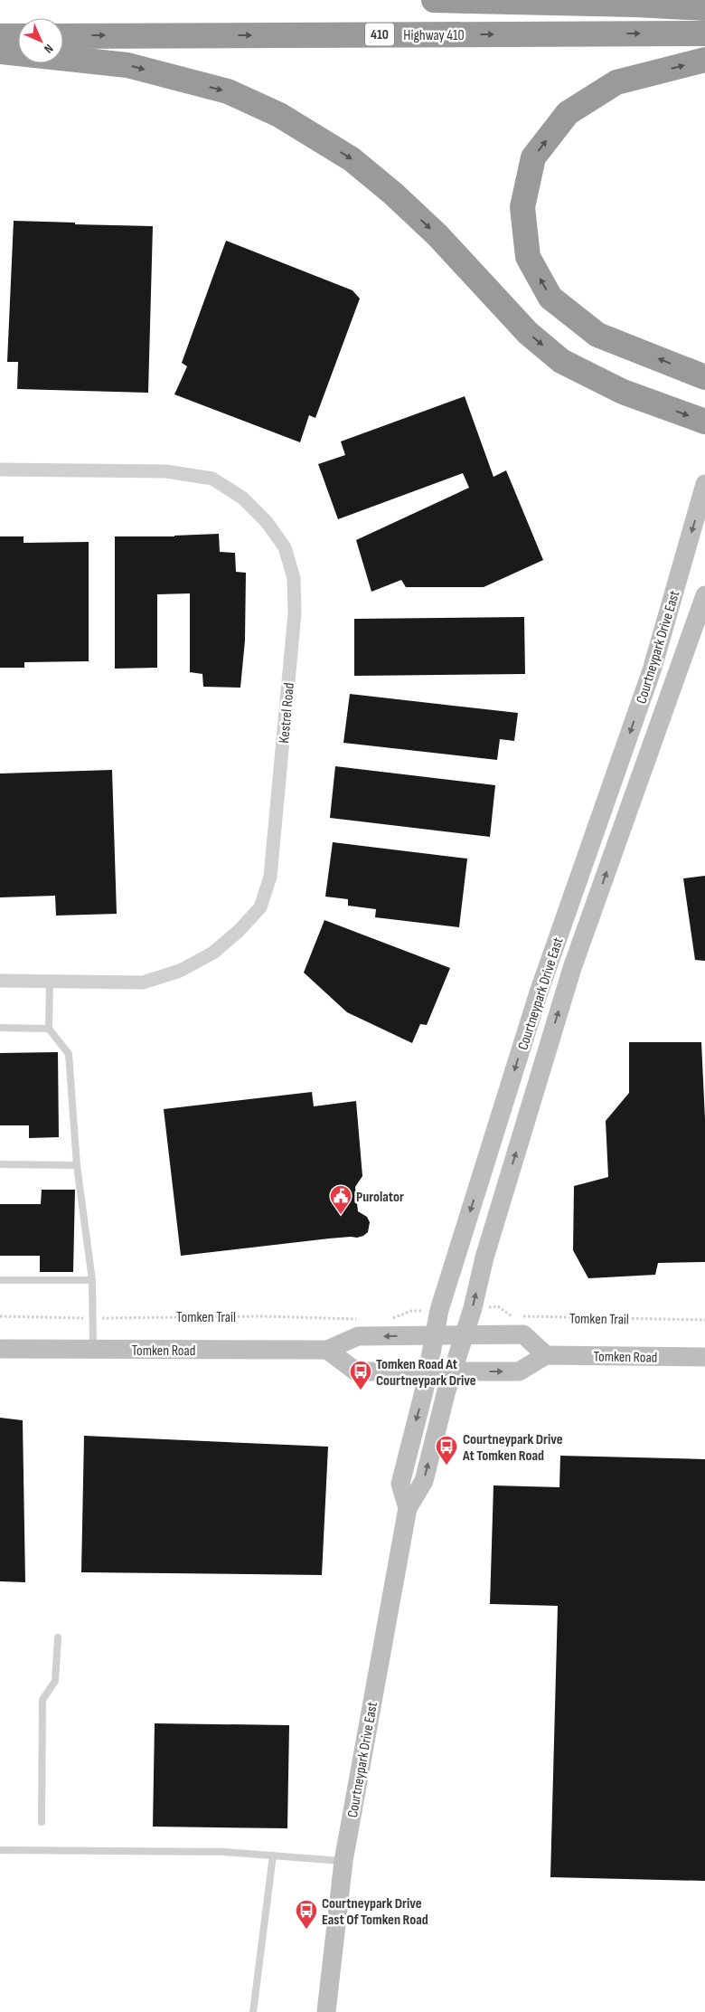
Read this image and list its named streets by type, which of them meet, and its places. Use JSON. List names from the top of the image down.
{
  "streets": {
    "highway": ["410", "Highway 410"],
    "main road": ["Courtneypark Drive East", "Tomken Road"],
    "street": ["Kestrel Road"],
    "path": ["Tomken Trail"]
  },
  "crossings": [
    ["Courtneypark Drive East", "Tomken Road"]
  ],
  "places": {
    "public building": ["Purolator"],
    "bus stop": ["Tomken Road At Courtneypark Drive", "Courtneypark Drive At Tomken Road", "Courtneypark Drive East Of Tomken Road"]
  },
  "north": "bottom right"
}
